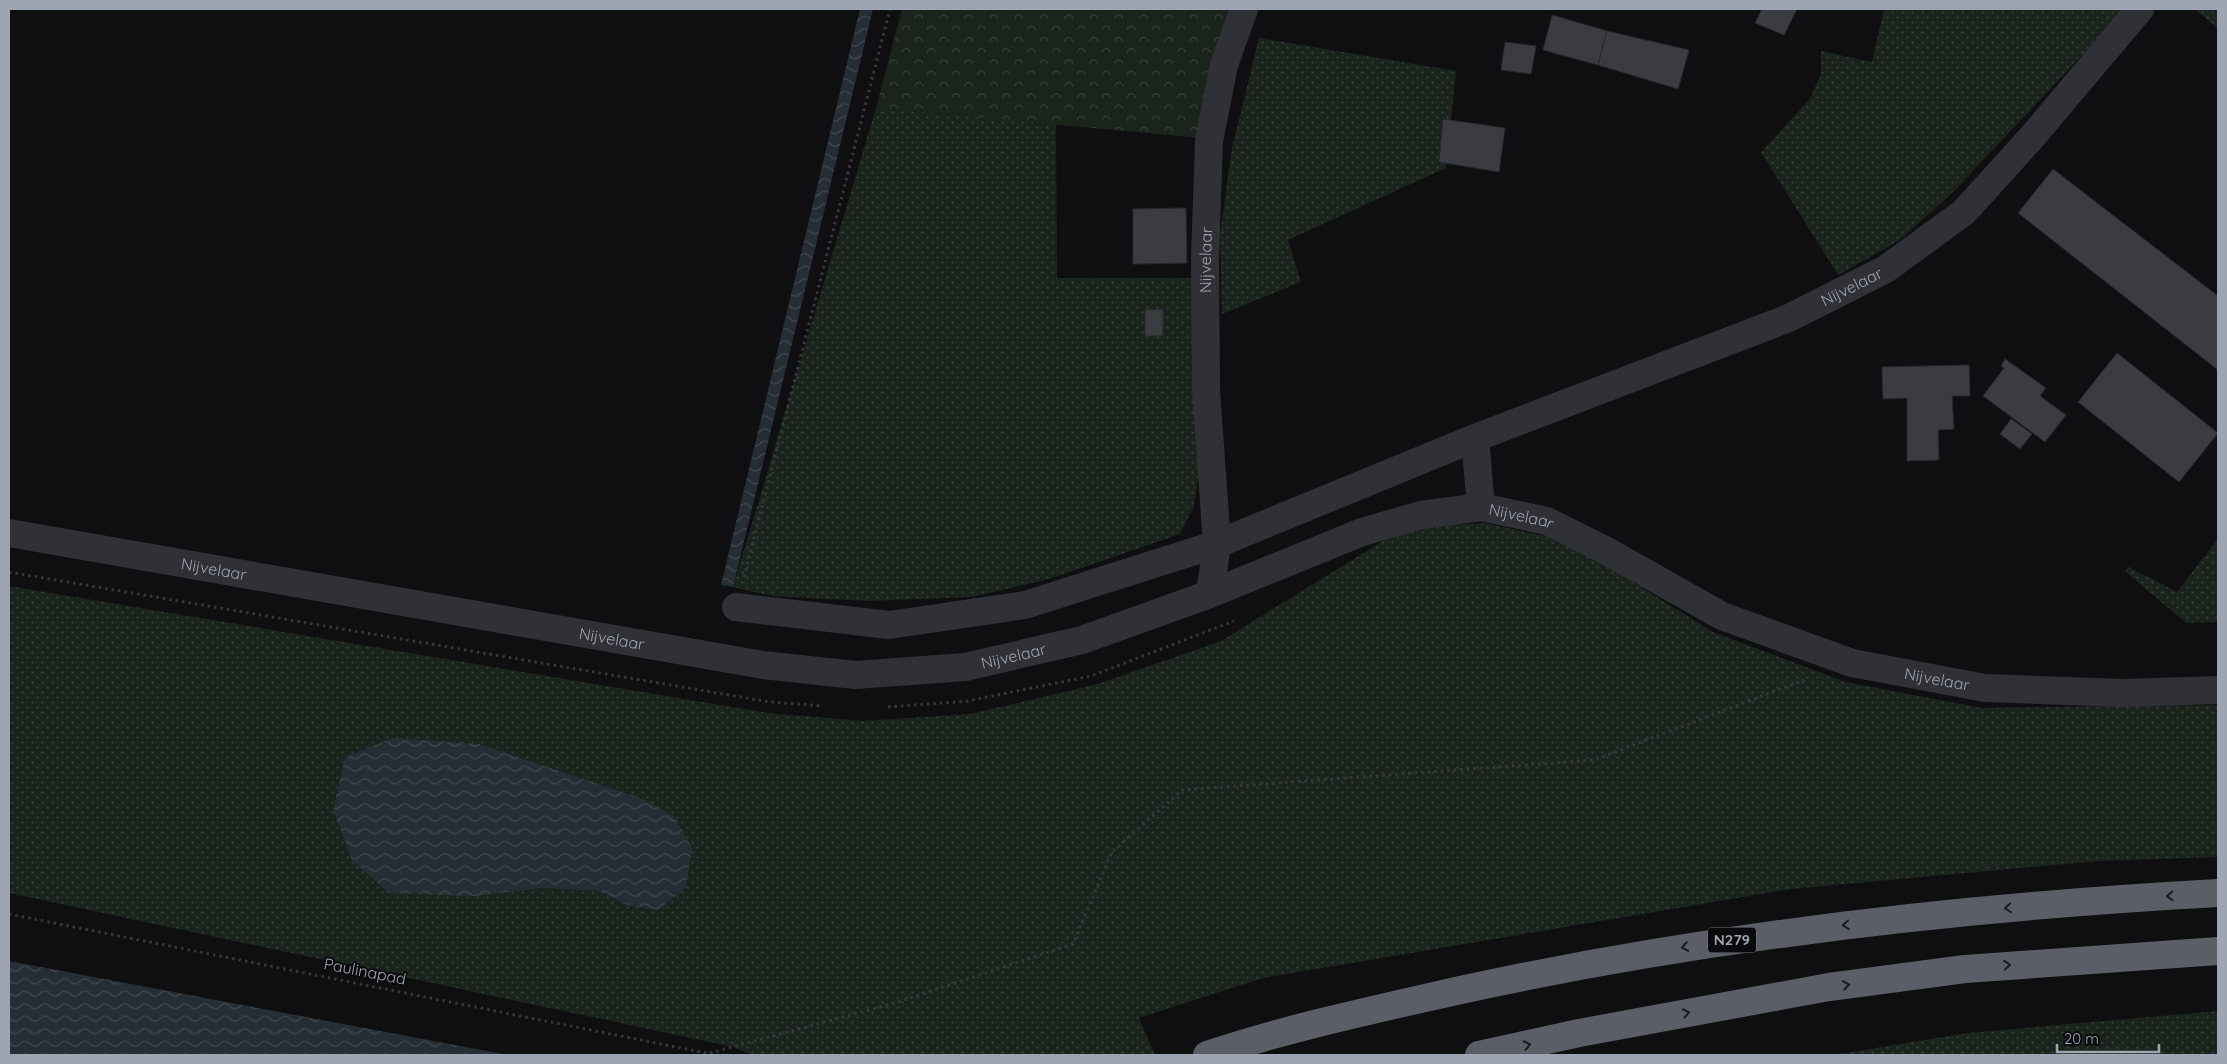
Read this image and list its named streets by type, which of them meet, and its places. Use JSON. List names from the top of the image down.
{
  "streets": {
    "highway": ["N279"],
    "street": ["Nijvelaar"],
    "path": ["Paulinapad"]
  },
  "scale_bar": "20 m"
}
